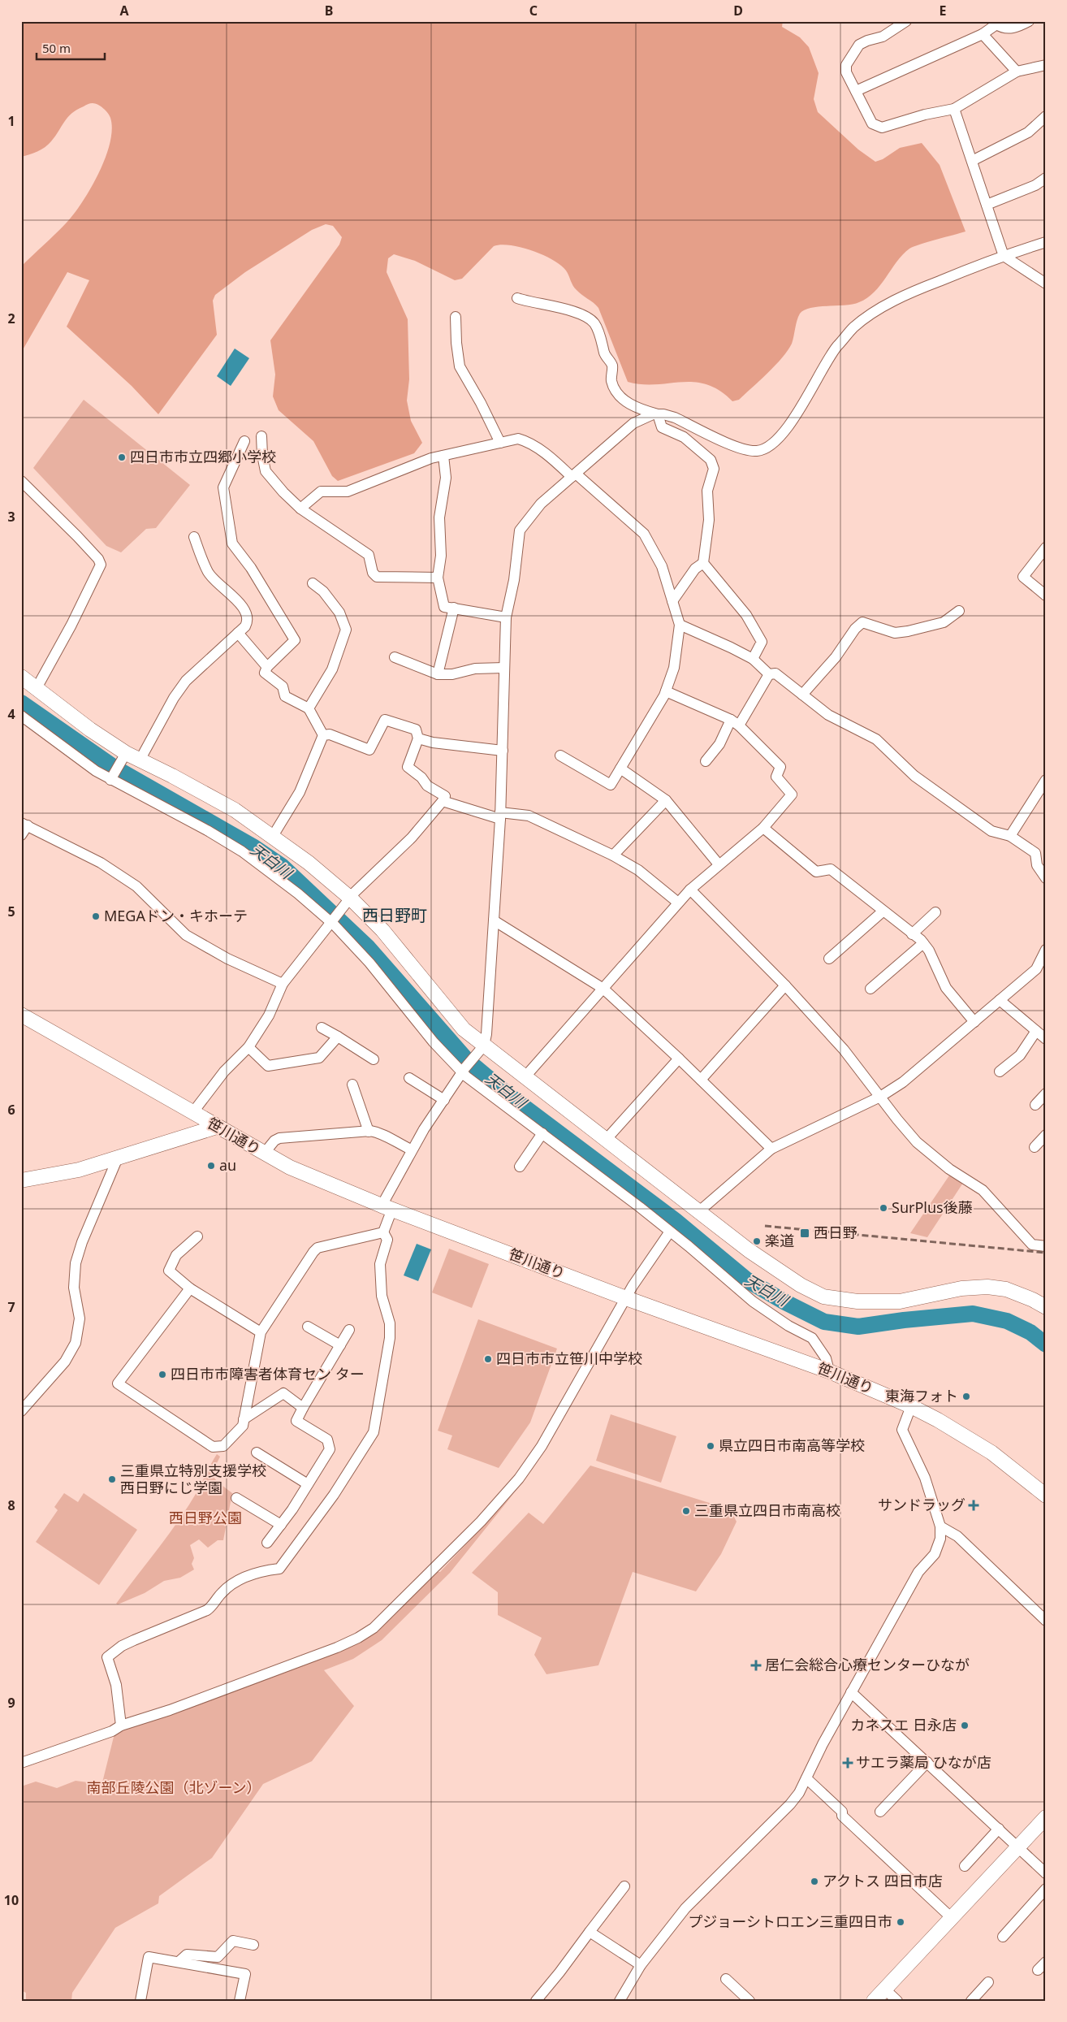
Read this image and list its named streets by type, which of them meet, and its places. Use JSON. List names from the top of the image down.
{
  "streets": {
    "street": ["笹川通り"]
  },
  "districts": ["西日野町"],
  "water": ["天白川"],
  "parks": ["西日野公園", "南部丘陵公園（北ゾーン）"],
  "places": {
    "other": [
      "四日市市立四郷小学校",
      "MEGAドン・キホーテ",
      "au",
      "SurPlus後藤",
      "楽道",
      "四日市市立笹川中学校",
      "四日市市障害者体育セン ター",
      "東海フォト",
      "県立四日市南高等学校",
      "三重県立特別支援学校 西日野にじ学園",
      "三重県立四日市南高校",
      "カネスエ 日永店",
      "アクトス 四日市店",
      "プジョーシトロエン三重四日市"
    ],
    "transit": ["西日野"],
    "health": ["サンドラッグ", "居仁会総合心療センターひなが", "サエラ薬局 ひなが店"]
  },
  "scale_bar": "50 m",
  "grid": {
    "columns": [
      "A",
      "B",
      "C",
      "D",
      "E"
    ],
    "rows": [
      "1",
      "2",
      "3",
      "4",
      "5",
      "6",
      "7",
      "8",
      "9",
      "10"
    ]
  }
}
